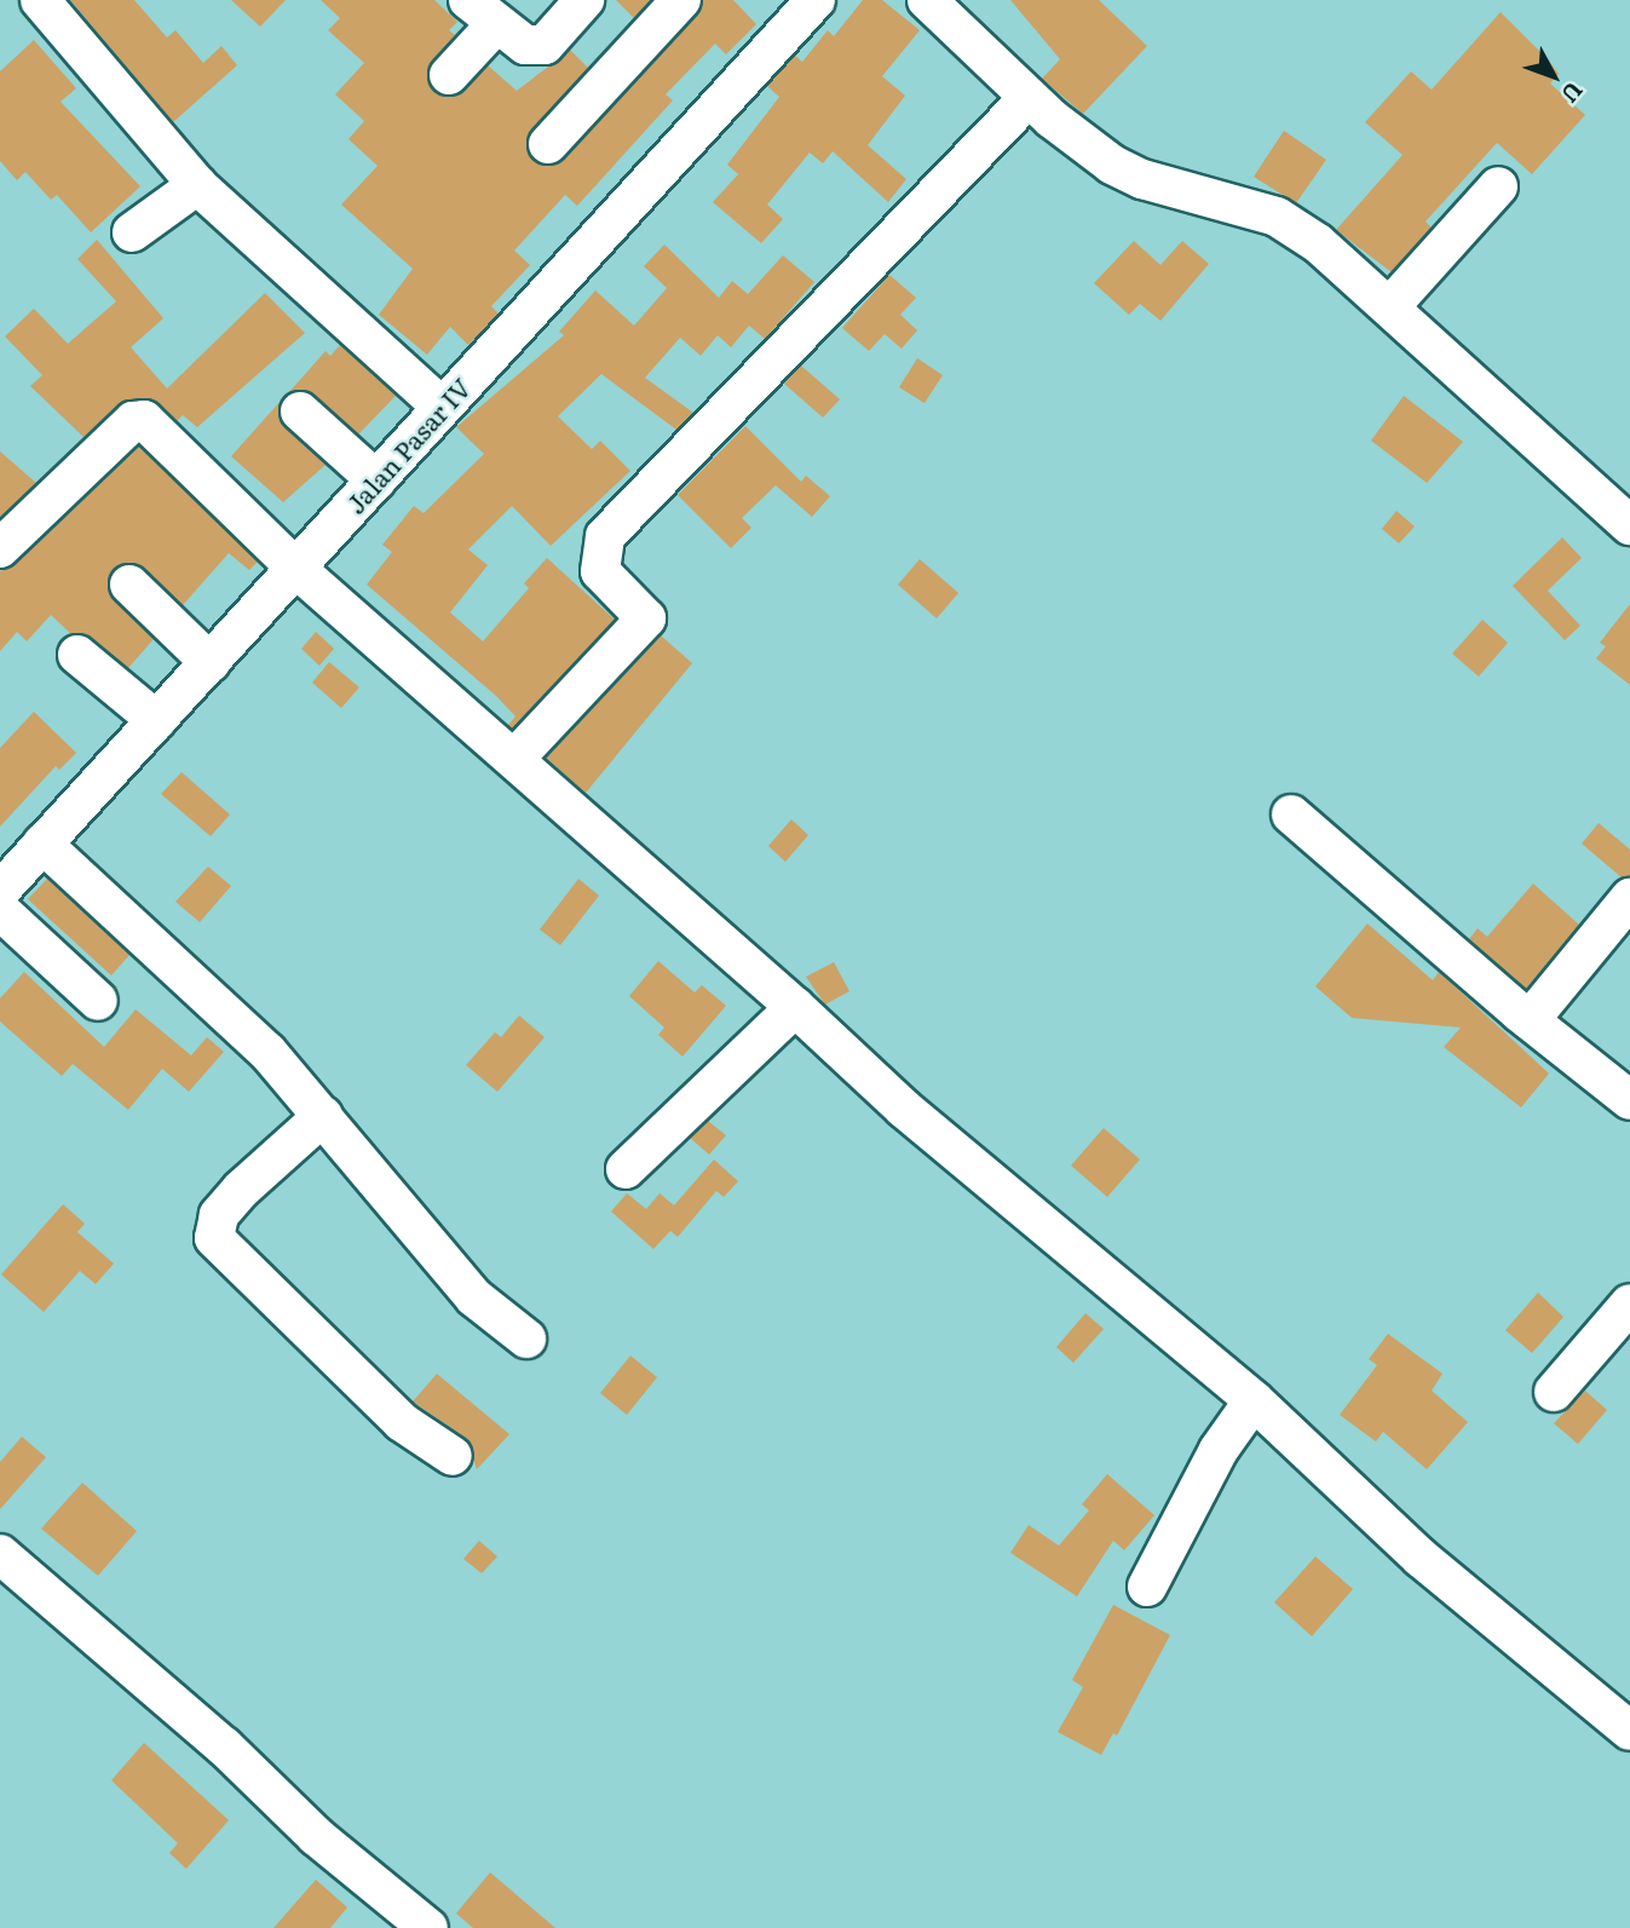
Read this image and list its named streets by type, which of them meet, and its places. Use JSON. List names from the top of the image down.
{
  "streets": {
    "street": ["Jalan Pasar IV"]
  },
  "north": "bottom right"
}
